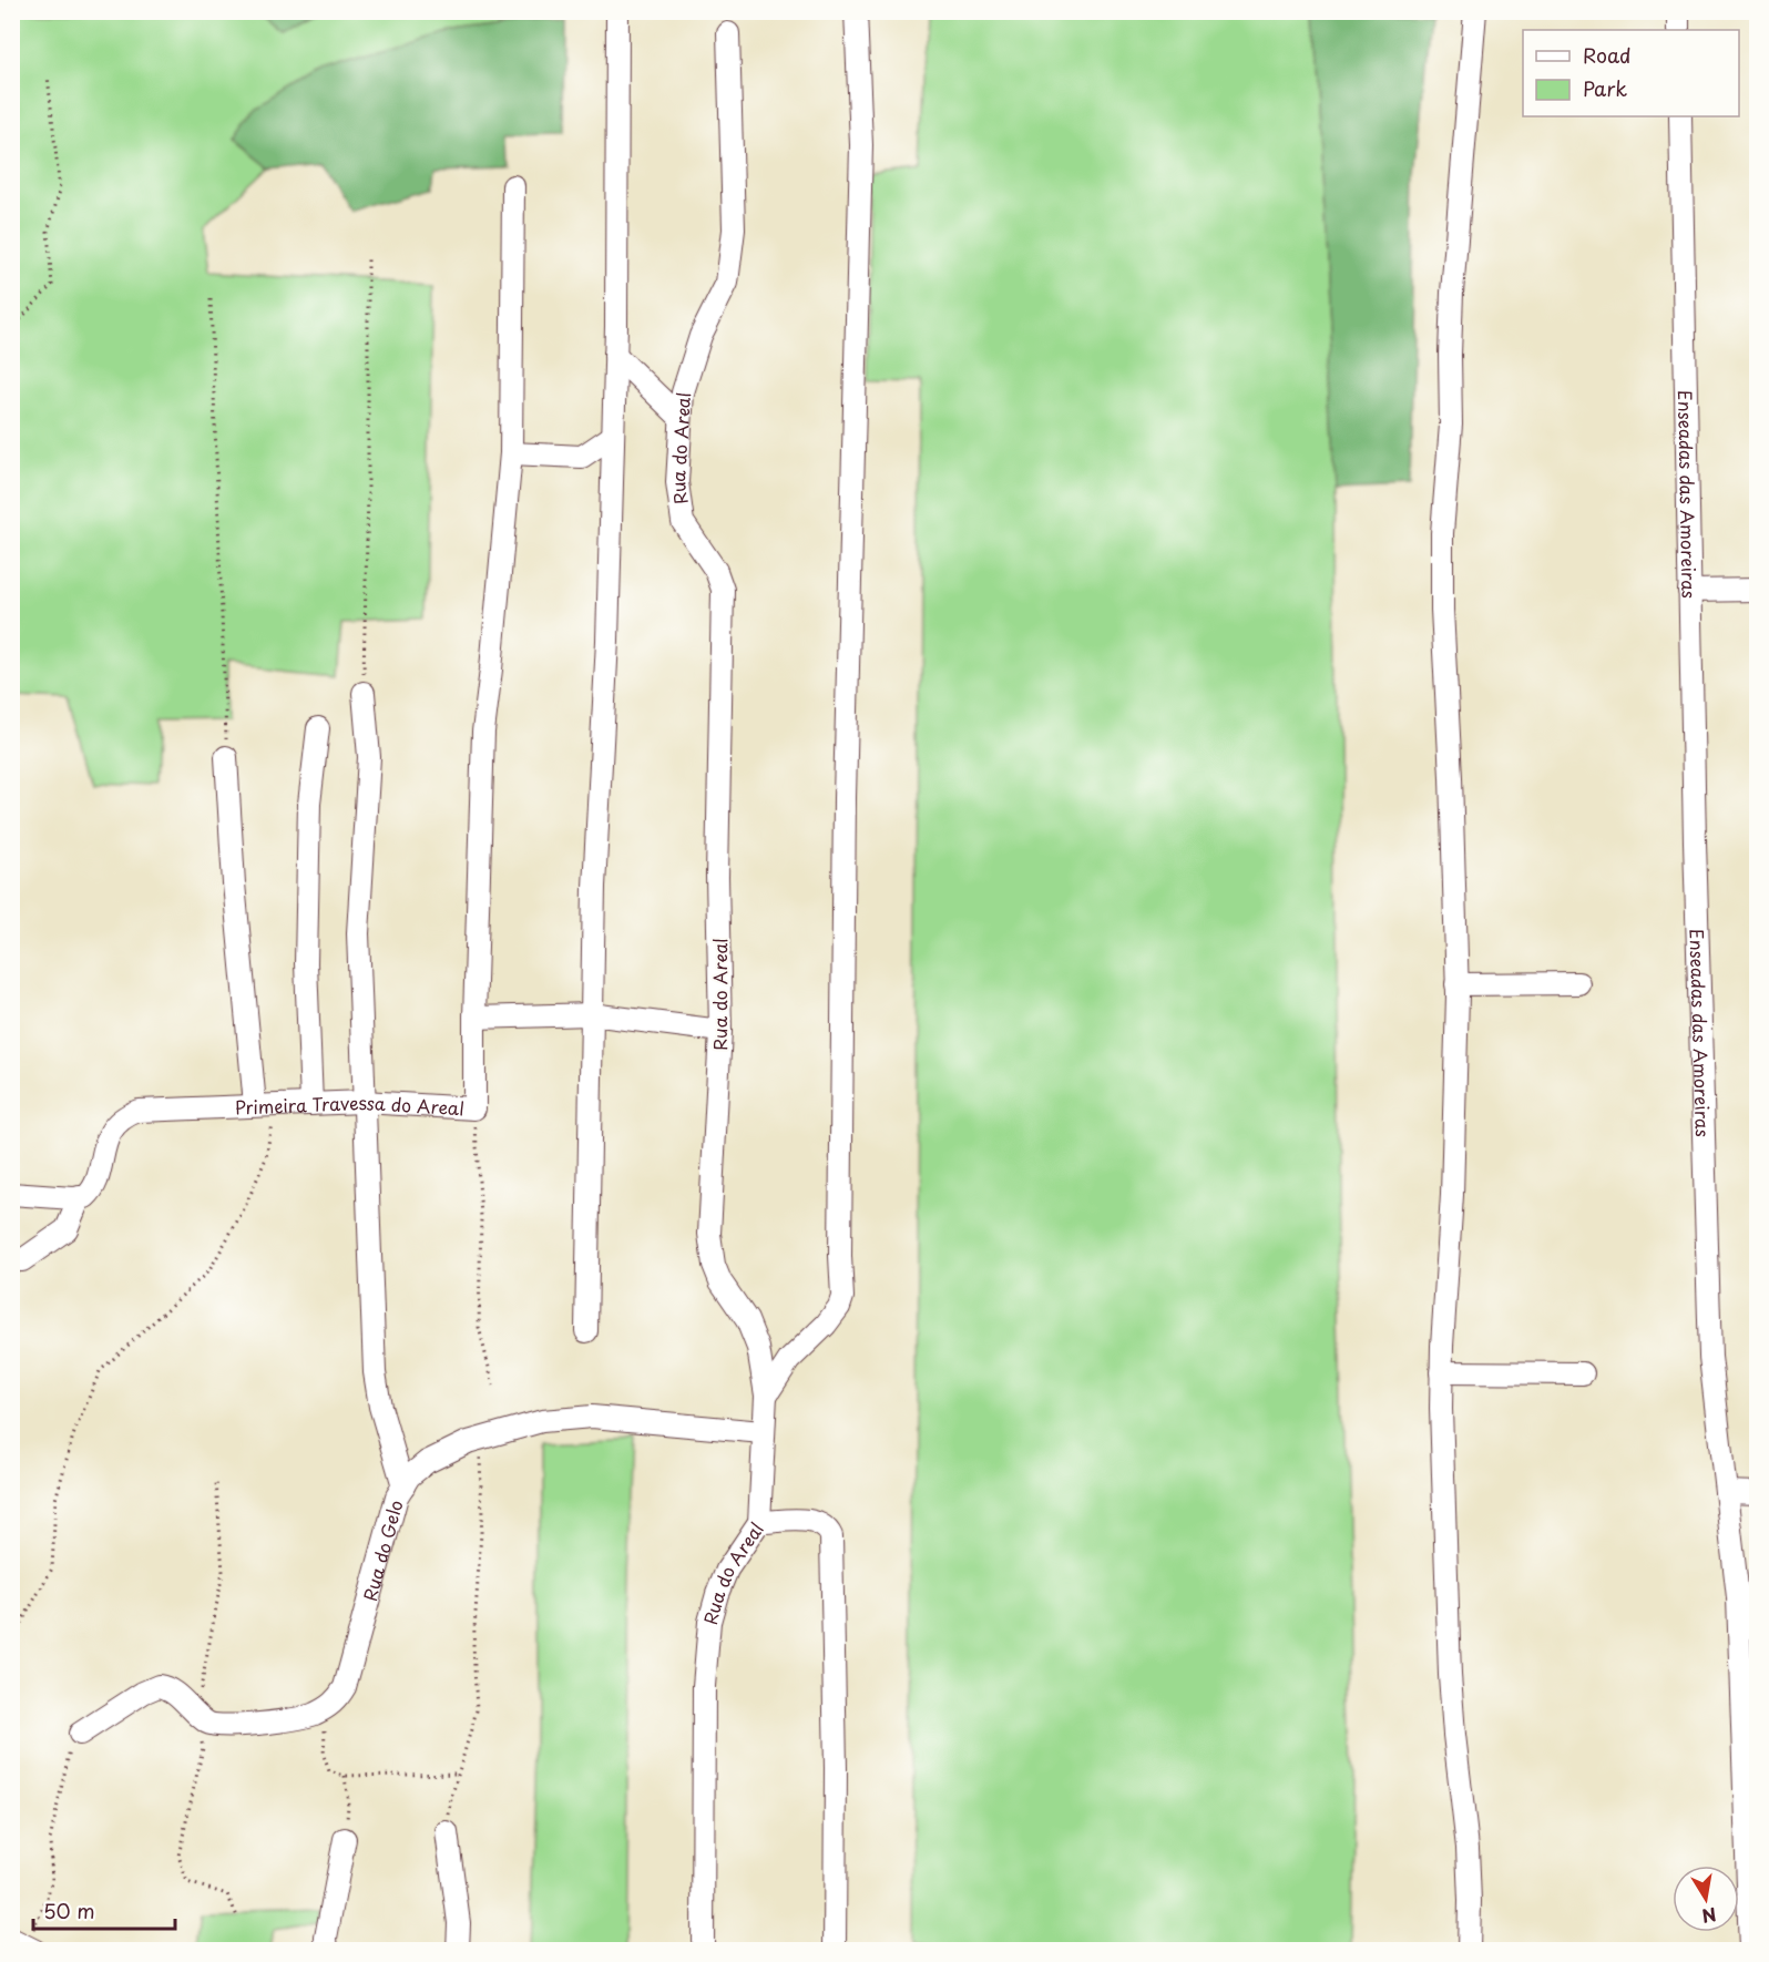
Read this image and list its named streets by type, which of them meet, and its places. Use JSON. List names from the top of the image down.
{
  "streets": {
    "street": [
      "Rua do Areal",
      "Enseadas das Amoreiras",
      "Primeira Travessa do Areal",
      "Rua do Gelo"
    ]
  },
  "crossings": [
    ["Rua do Areal", "Rua do Gelo"]
  ],
  "legend": ["Road", "Park"],
  "scale_bar": "50 m",
  "north": "bottom"
}
